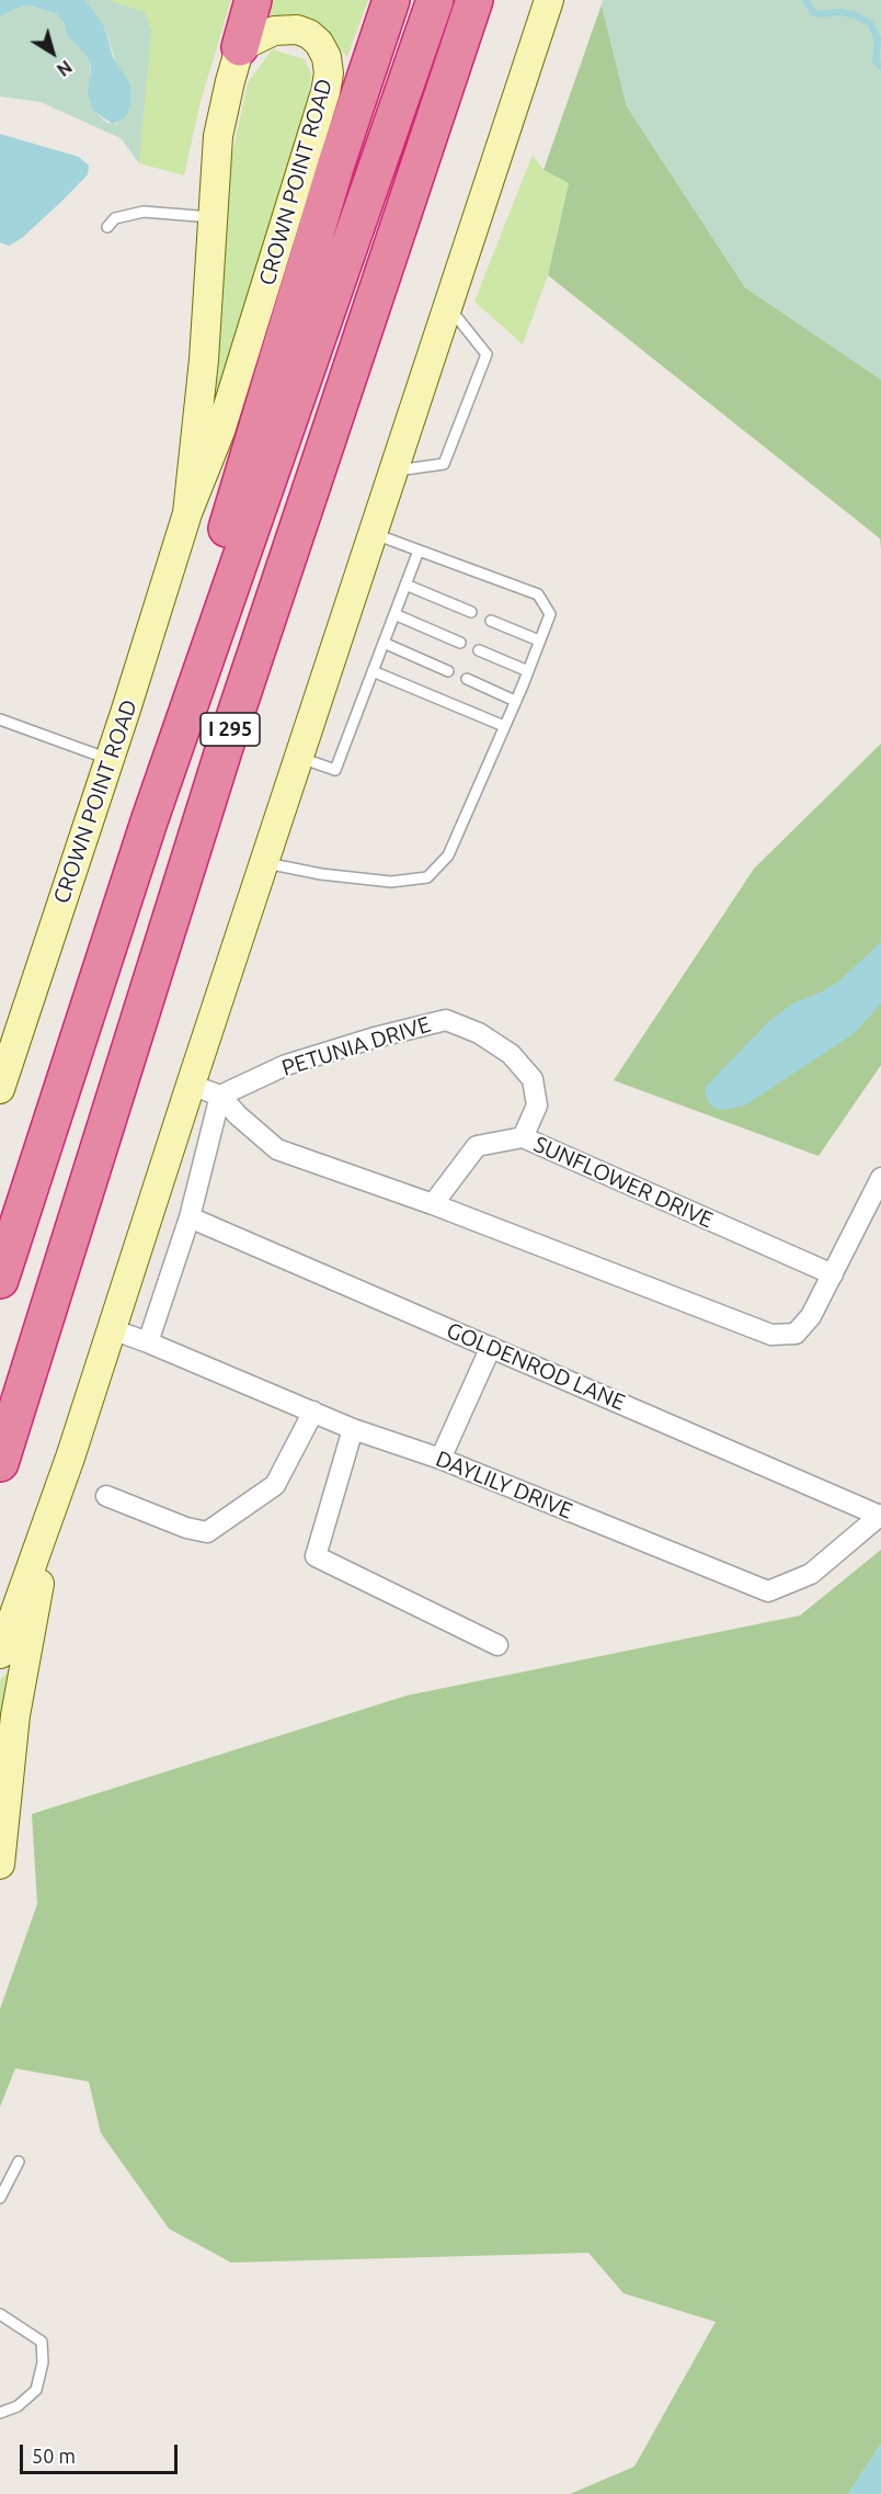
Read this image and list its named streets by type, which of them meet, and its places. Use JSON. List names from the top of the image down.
{
  "streets": {
    "highway": ["I 295"],
    "main road": ["CROWN POINT ROAD"],
    "street": [
      "PETUNIA DRIVE",
      "SUNFLOWER DRIVE",
      "GOLDENROD LANE",
      "DAYLILY DRIVE"
    ]
  },
  "crossings": [
    ["PETUNIA DRIVE", "SUNFLOWER DRIVE"],
    ["GOLDENROD LANE", "DAYLILY DRIVE"]
  ],
  "scale_bar": "50 m",
  "north": "bottom right"
}
